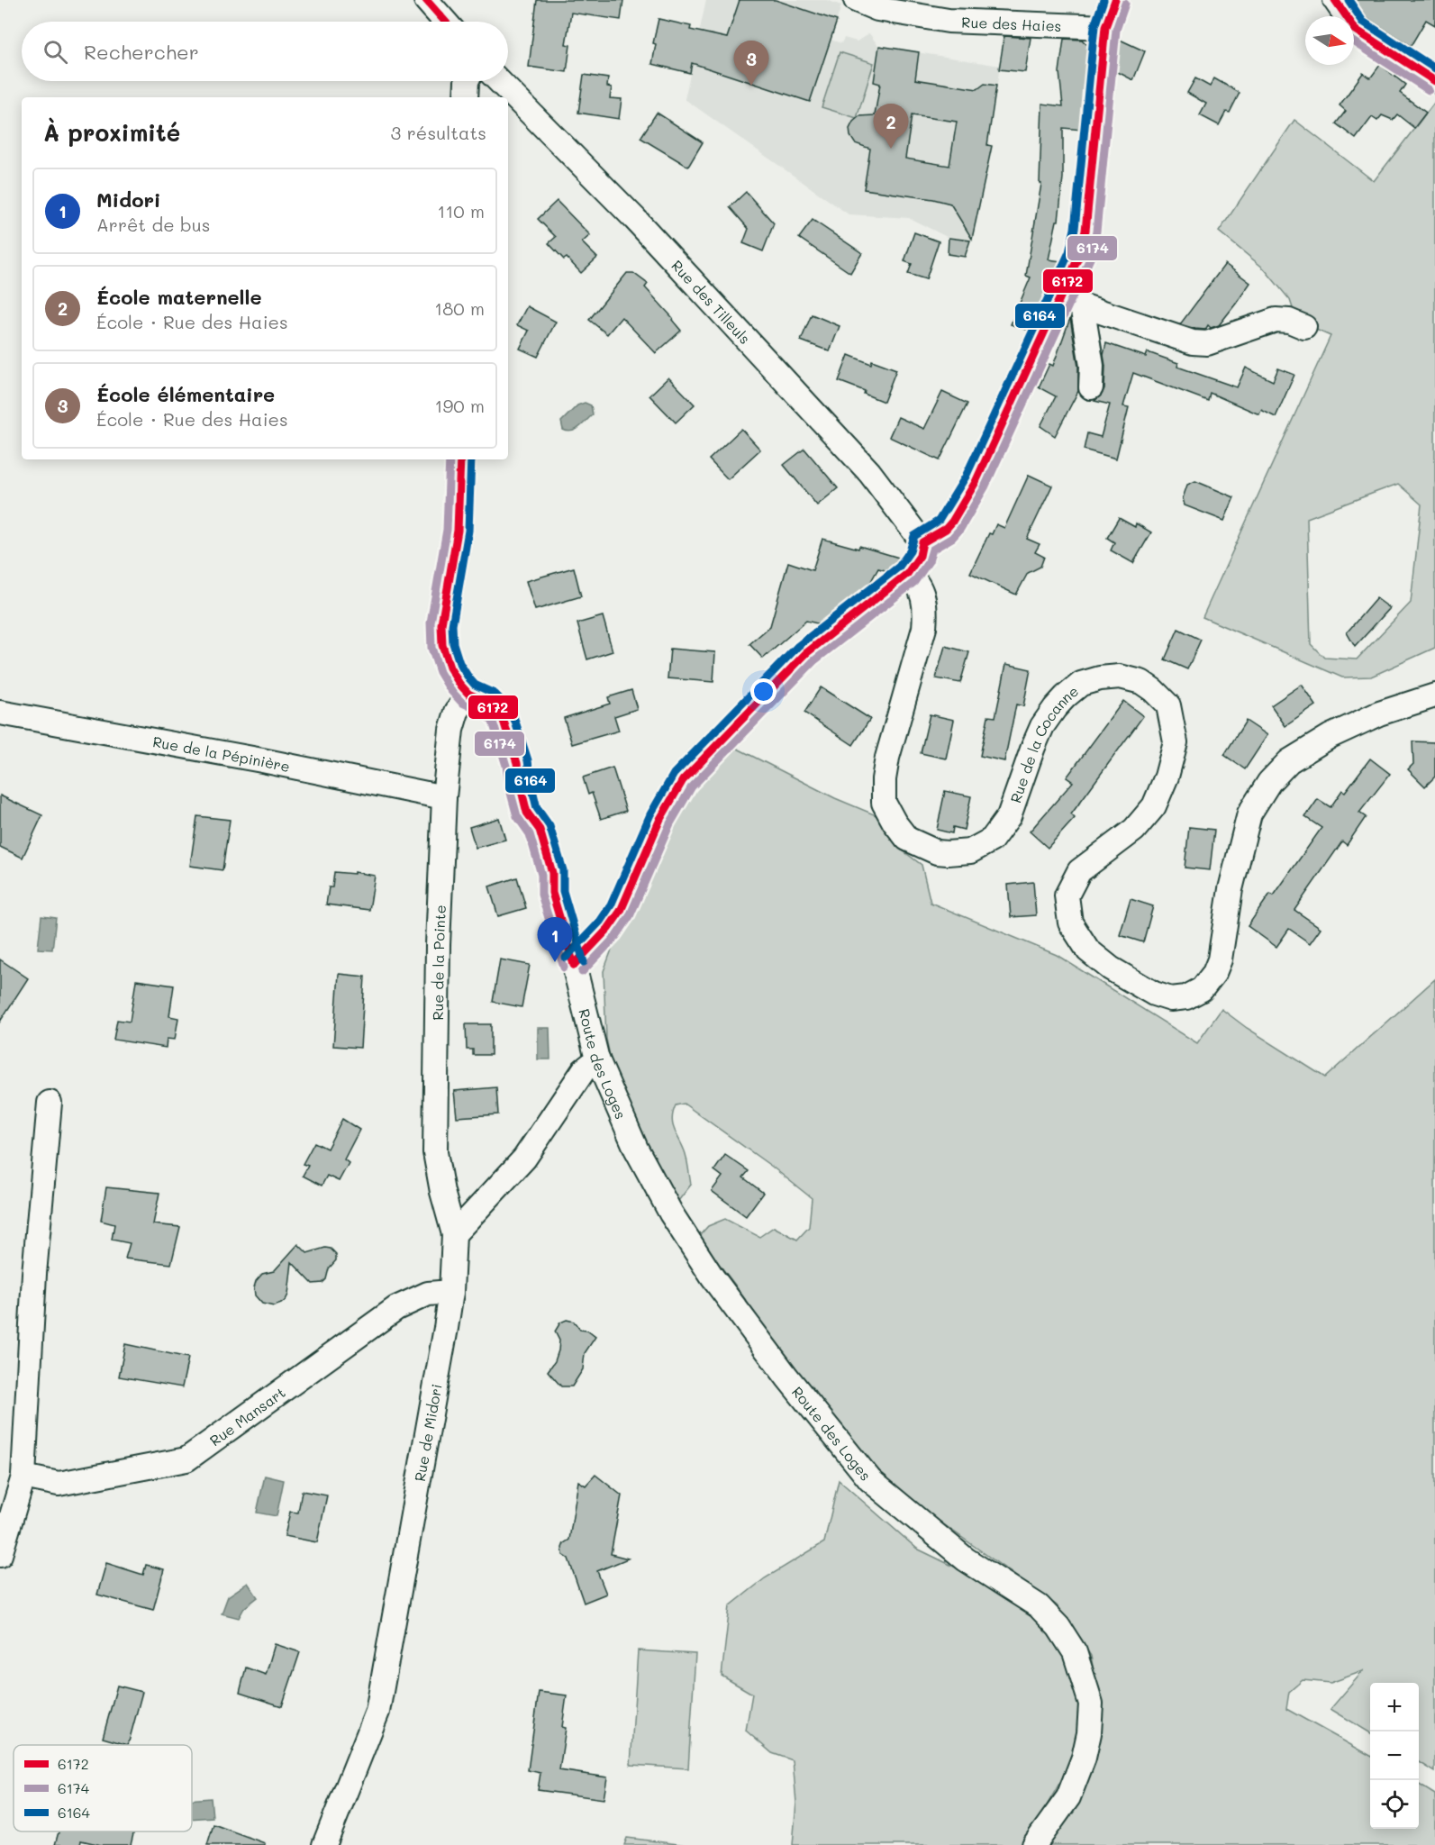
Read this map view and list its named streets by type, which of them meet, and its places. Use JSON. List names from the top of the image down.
{
  "streets": {
    "street": [
      "Rue des Haies",
      "Rue des Tilleuls",
      "Rue de la Cocanne",
      "Rue de la Pépinière",
      "Rue de la Pointe",
      "Route des Loges",
      "Rue Mansart",
      "Rue de Midori"
    ]
  },
  "crossings": [
    ["Rue de la Pépinière", "Rue de la Pointe"],
    ["Rue de la Pointe", "Route des Loges"],
    ["Rue de la Pointe", "Rue de Midori"],
    ["Rue Mansart", "Rue de Midori"]
  ],
  "lines": ["transit line 6172", "transit line 6164", "transit line 6174"],
  "legend": ["6172", "6174", "6164"],
  "north": "right",
  "page": {
    "search": "Rechercher",
    "pins": ["3", "2", "1"],
    "heading": ["À proximité", "3 résultats"],
    "list": [
      {
        "mark": "1",
        "name": "Midori",
        "note": "Arrêt de bus",
        "value": "110 m"
      },
      {
        "mark": "2",
        "name": "École maternelle",
        "note": "École · Rue des Haies",
        "value": "180 m"
      },
      {
        "mark": "3",
        "name": "École élémentaire",
        "note": "École · Rue des Haies",
        "value": "190 m"
      }
    ],
    "map_buttons": ["+", "−"]
  }
}
